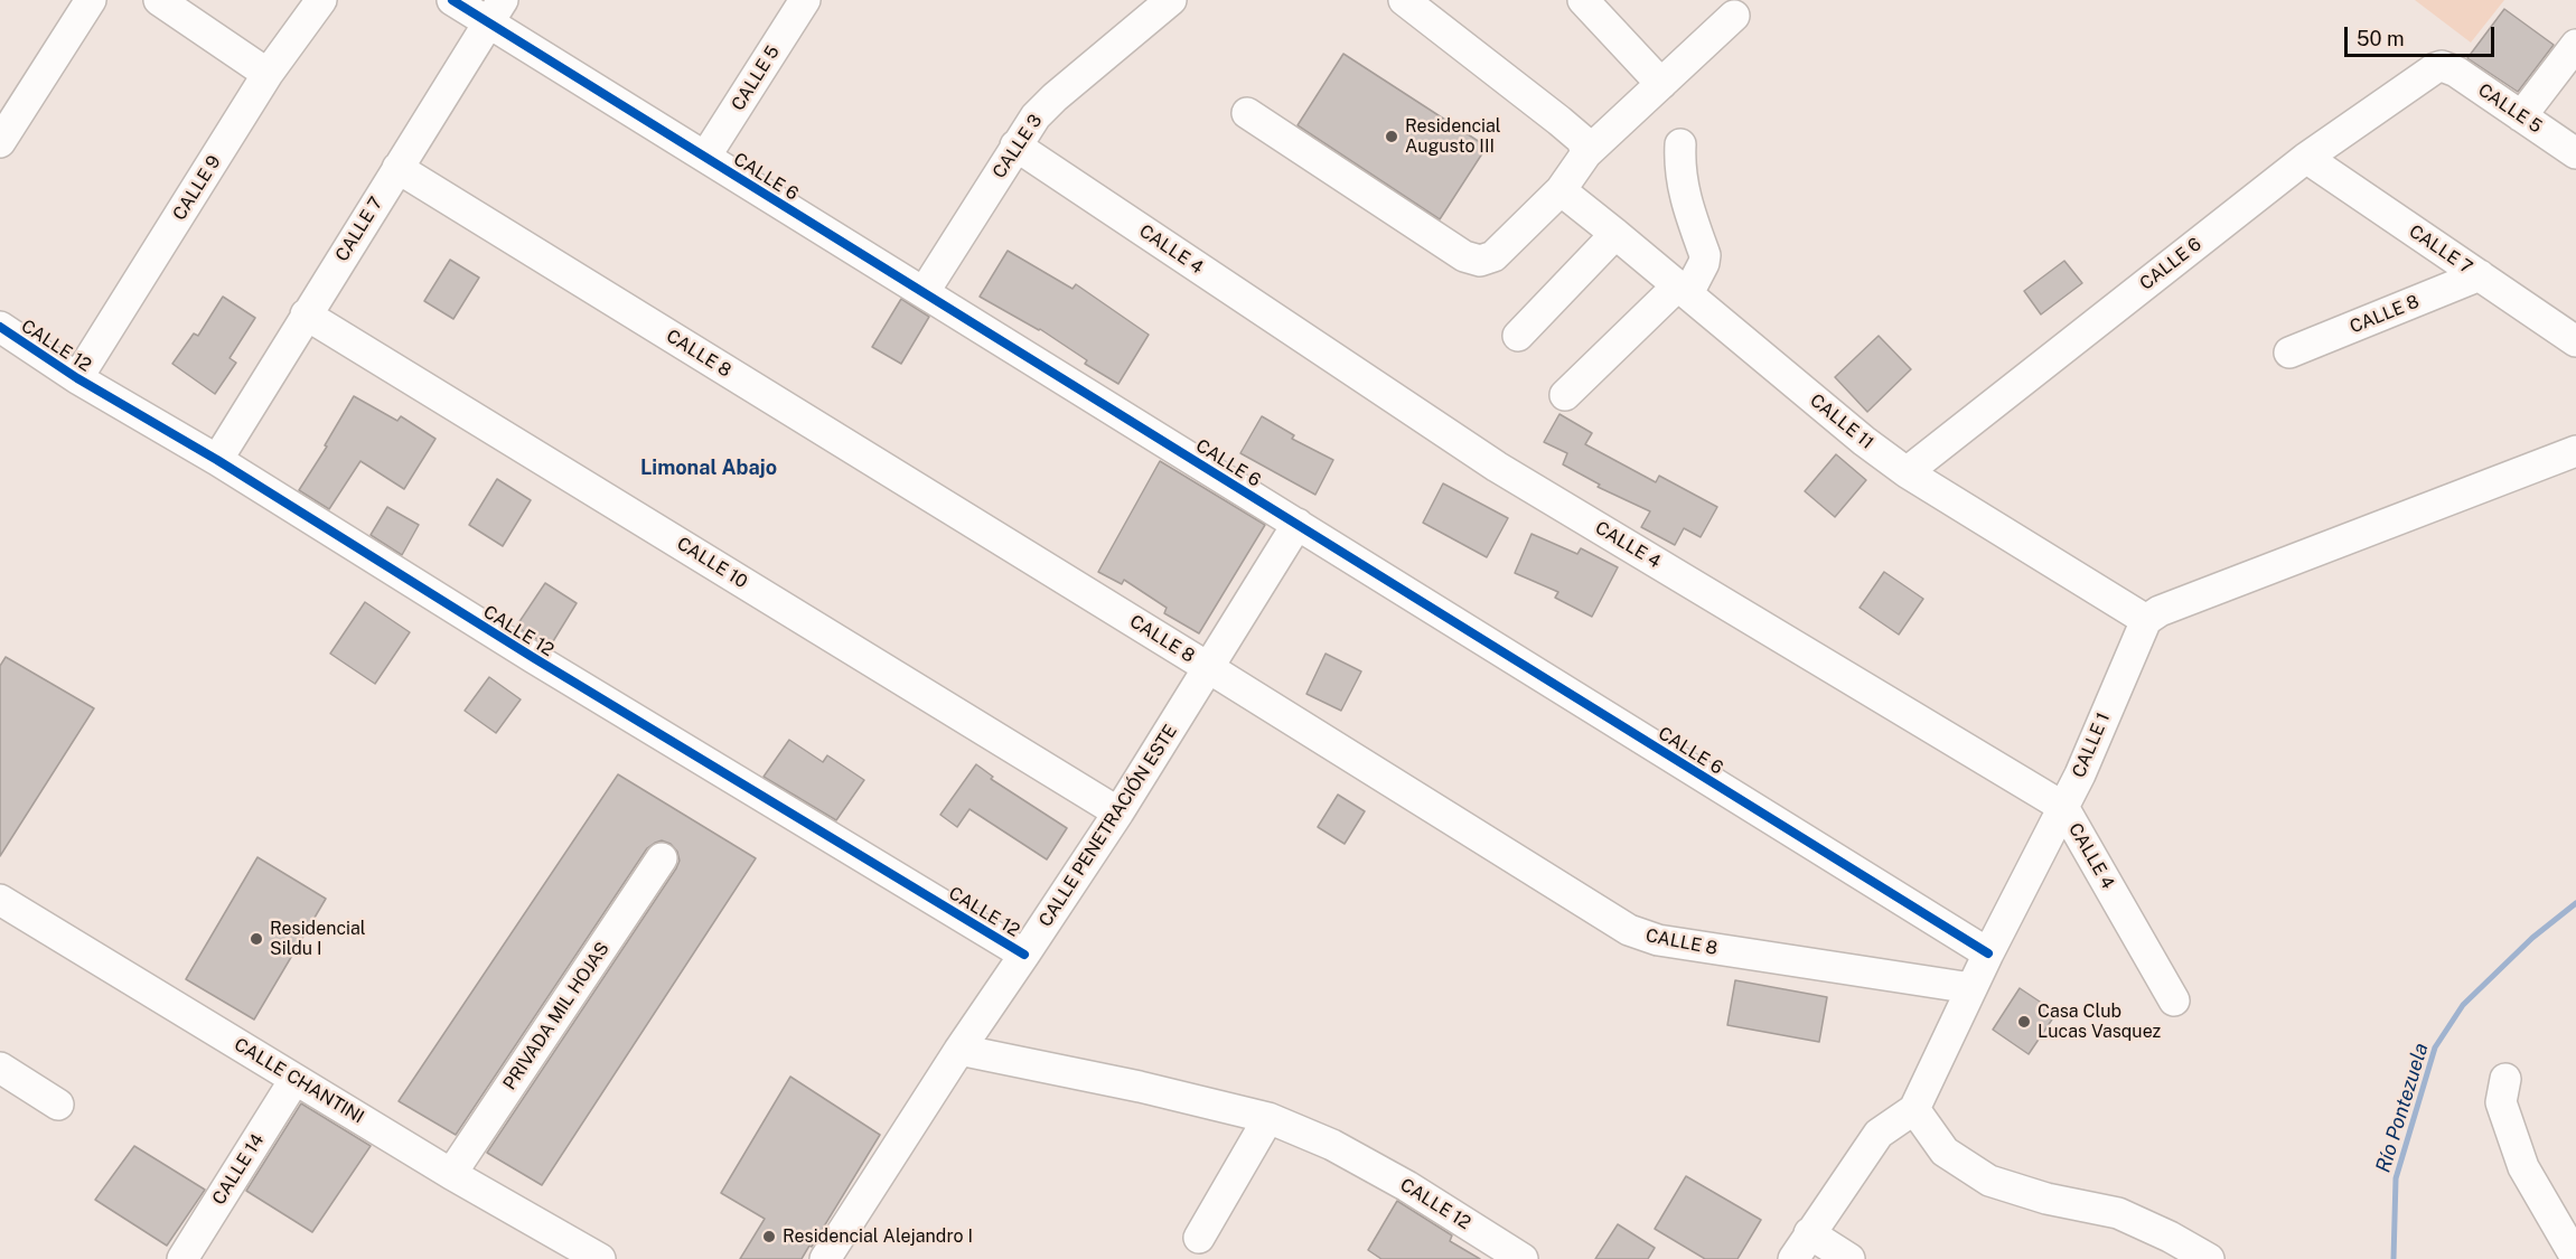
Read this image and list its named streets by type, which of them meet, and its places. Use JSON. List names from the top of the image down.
{
  "streets": {
    "street": [
      "CALLE 5",
      "CALLE 3",
      "CALLE 6",
      "CALLE 9",
      "CALLE 7",
      "CALLE 4",
      "CALLE 8",
      "CALLE 12",
      "CALLE 11",
      "CALLE 10",
      "CALLE 1",
      "CALLE PENETRACIÓN ESTE",
      "PRIVADA MIL HOJAS",
      "CALLE CHANTINI",
      "CALLE 14"
    ]
  },
  "crossings": [
    ["CALLE 5", "CALLE 6"],
    ["CALLE 3", "CALLE 6"],
    ["CALLE 3", "CALLE 4"],
    ["CALLE 6", "CALLE 7"],
    ["CALLE 6", "CALLE 11"],
    ["CALLE 6", "CALLE 1"],
    ["CALLE 6", "CALLE PENETRACIÓN ESTE"],
    ["CALLE 9", "CALLE 12"],
    ["CALLE 7", "CALLE 8"],
    ["CALLE 7", "CALLE 12"],
    ["CALLE 7", "CALLE 10"],
    ["CALLE 4", "CALLE 1"],
    ["CALLE 8", "CALLE 1"],
    ["CALLE 8", "CALLE PENETRACIÓN ESTE"],
    ["CALLE 12", "CALLE PENETRACIÓN ESTE"],
    ["CALLE 11", "CALLE 1"],
    ["CALLE 10", "CALLE PENETRACIÓN ESTE"],
    ["PRIVADA MIL HOJAS", "CALLE CHANTINI"],
    ["CALLE CHANTINI", "CALLE 14"]
  ],
  "districts": ["Limonal Abajo"],
  "water": ["Río Pontezuela"],
  "places": [
    "Residencial Augusto III",
    "Residencial Sildu I",
    "Casa Club Lucas Vasquez",
    "Residencial Alejandro I"
  ],
  "scale_bar": "50 m"
}
